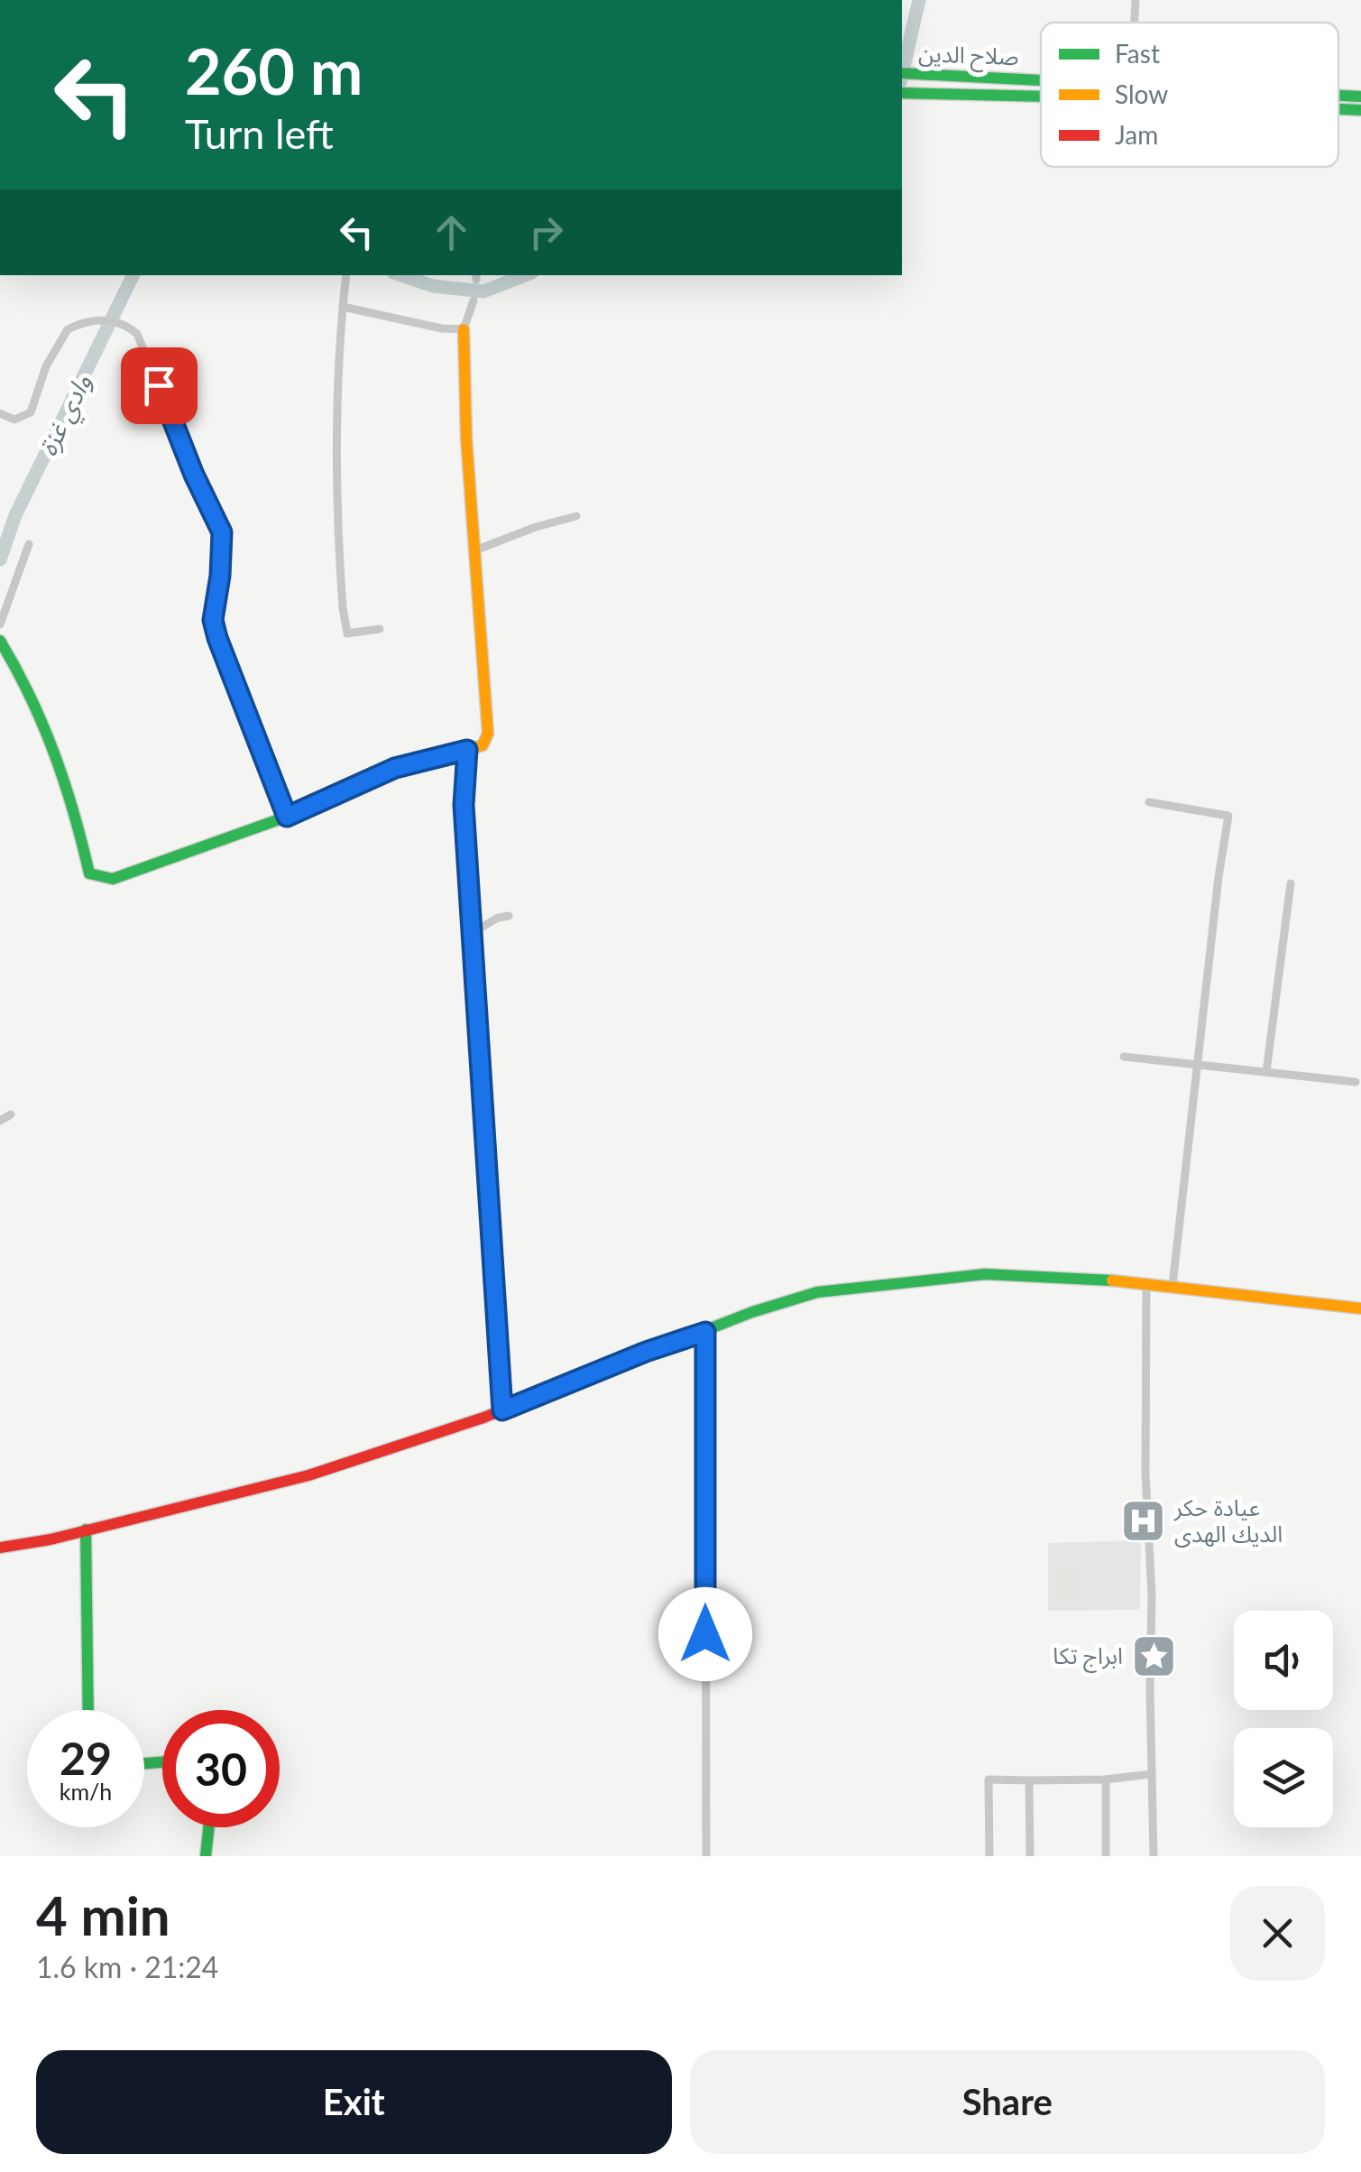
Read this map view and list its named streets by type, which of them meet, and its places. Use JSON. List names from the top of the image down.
{
  "streets": {
    "main road": ["صلاح الدين"]
  },
  "water": ["وادي غزة"],
  "places": {
    "hospital": ["عيادة حكر الديك الهدى"],
    "place": ["ابراج تكا"]
  },
  "legend": ["Fast", "Slow", "Jam"],
  "page": {
    "turn": ["260 m", "Turn left"],
    "speed": "29 km/h",
    "limit": "30",
    "heading": ["4 min", "1.6 km · 21:24"],
    "buttons": ["Exit", "Share"]
  }
}
